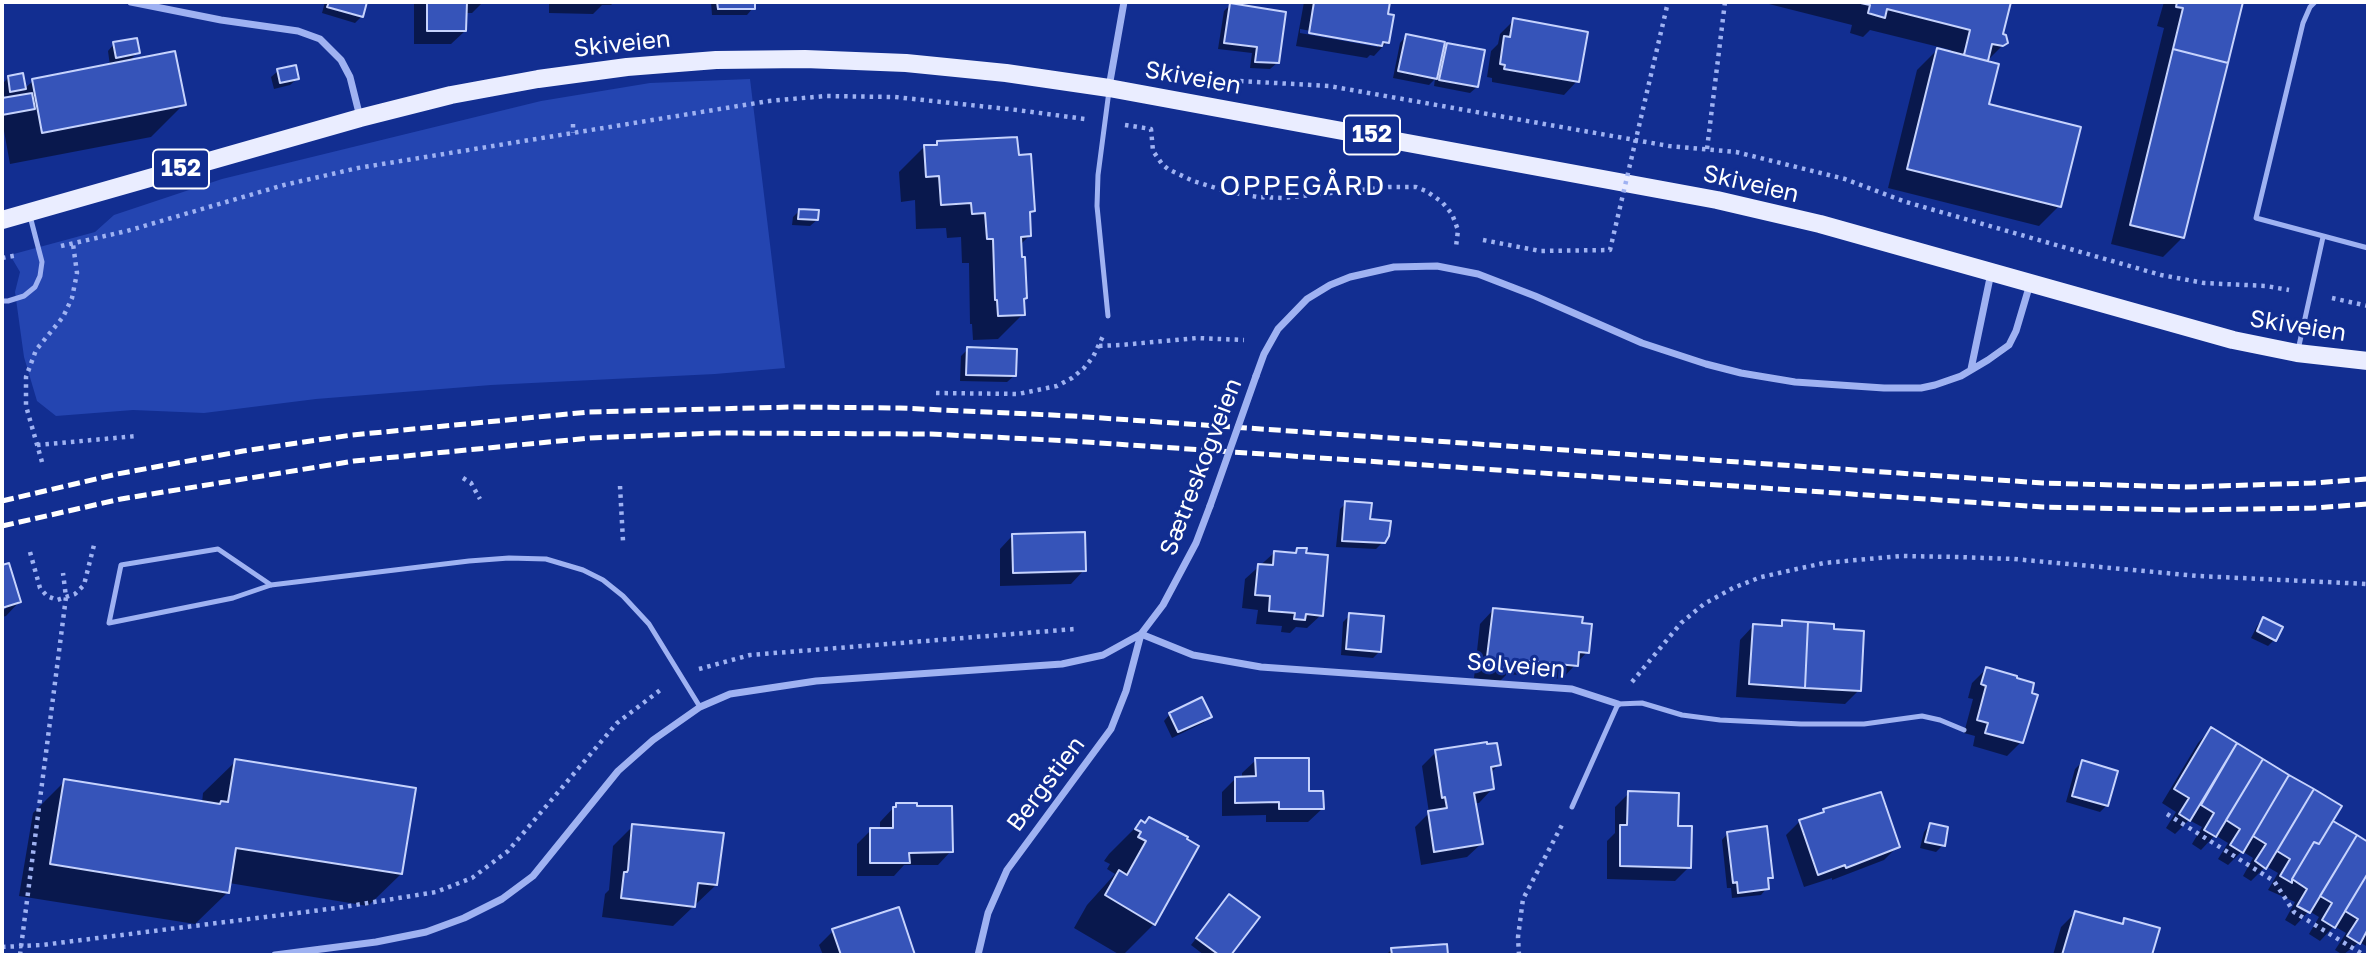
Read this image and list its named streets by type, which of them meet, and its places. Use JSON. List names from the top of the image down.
{
  "streets": {
    "main road": ["Skiveien", "152"],
    "street": ["Sætreskogveien", "Solveien", "Bergstien"]
  },
  "crossings": [
    ["Skiveien", "Sætreskogveien"],
    ["Sætreskogveien", "Solveien"],
    ["Sætreskogveien", "Bergstien"],
    ["Solveien", "Bergstien"]
  ],
  "districts": ["OPPEGÅRD"]
}
